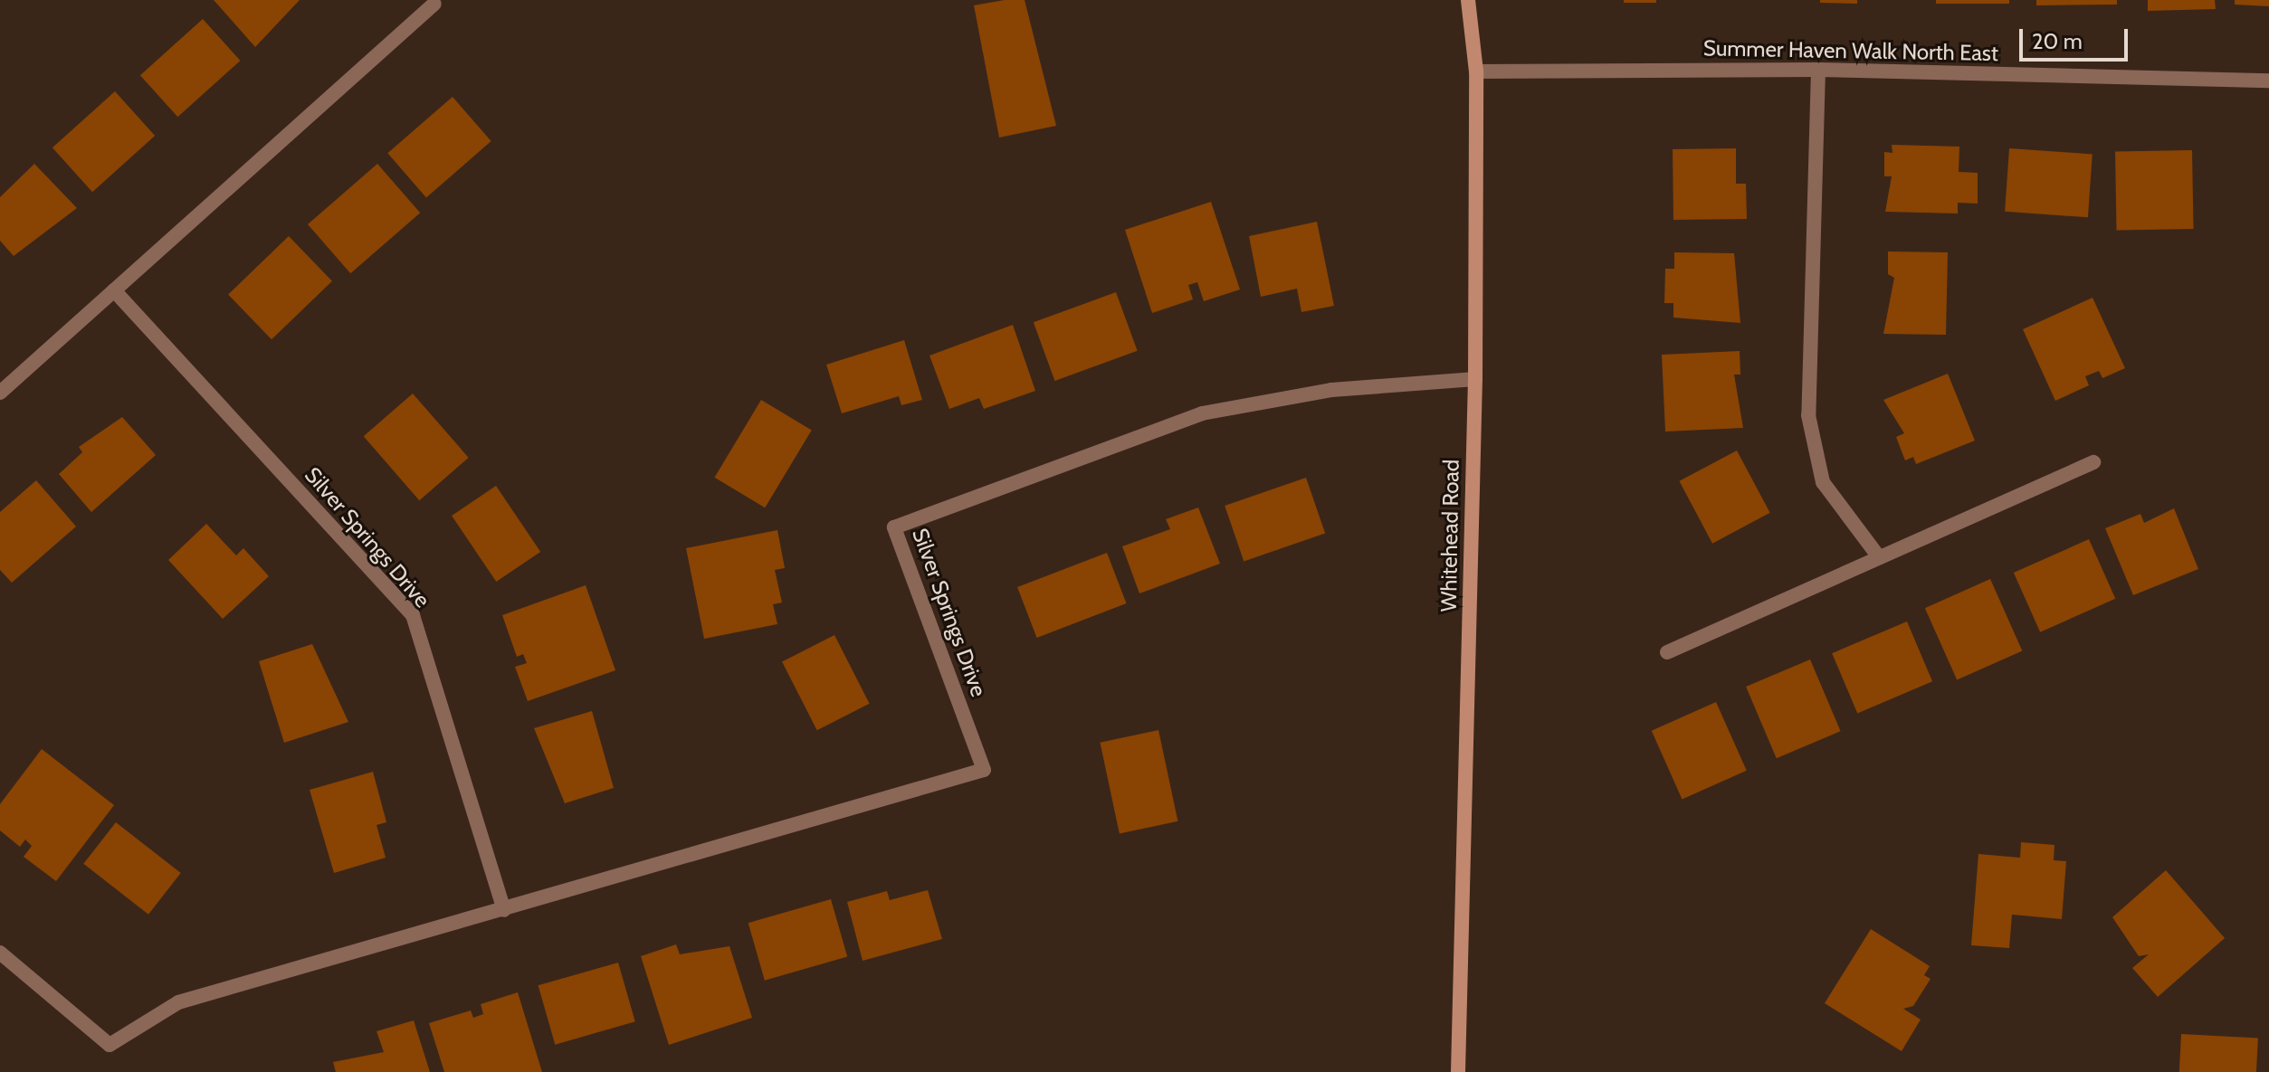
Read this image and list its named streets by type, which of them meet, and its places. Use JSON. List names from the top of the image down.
{
  "streets": {
    "street": ["Summer Haven Walk North East", "Whitehead Road", "Silver Springs Drive"]
  },
  "crossings": [
    ["Summer Haven Walk North East", "Whitehead Road"],
    ["Whitehead Road", "Silver Springs Drive"]
  ],
  "scale_bar": "20 m"
}
